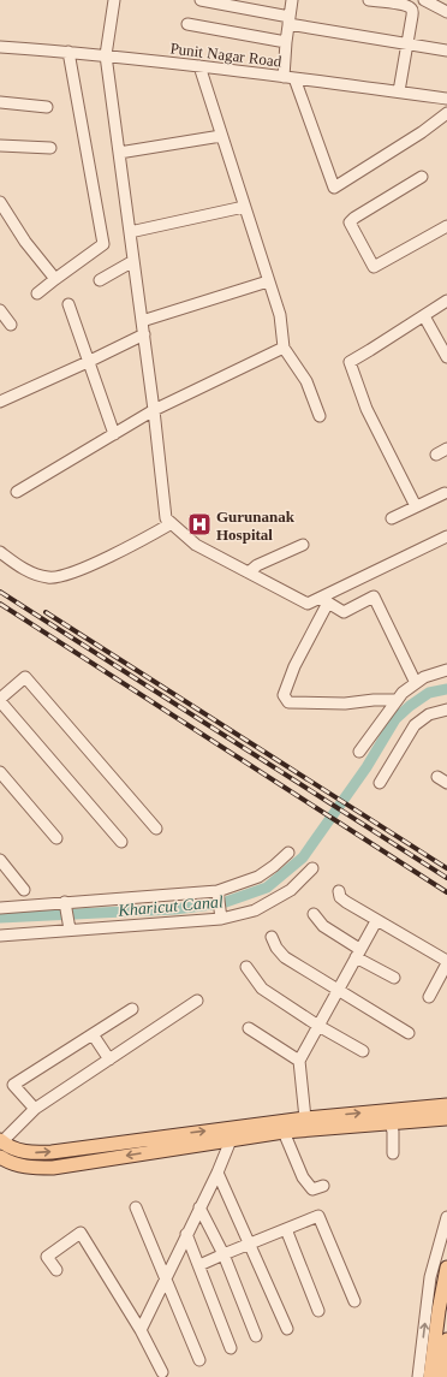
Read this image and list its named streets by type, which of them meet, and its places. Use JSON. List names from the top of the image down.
{
  "streets": {
    "street": ["Punit Nagar Road"]
  },
  "water": ["Kharicut Canal"],
  "places": {
    "hospital": ["Gurunanak Hospital"]
  }
}
